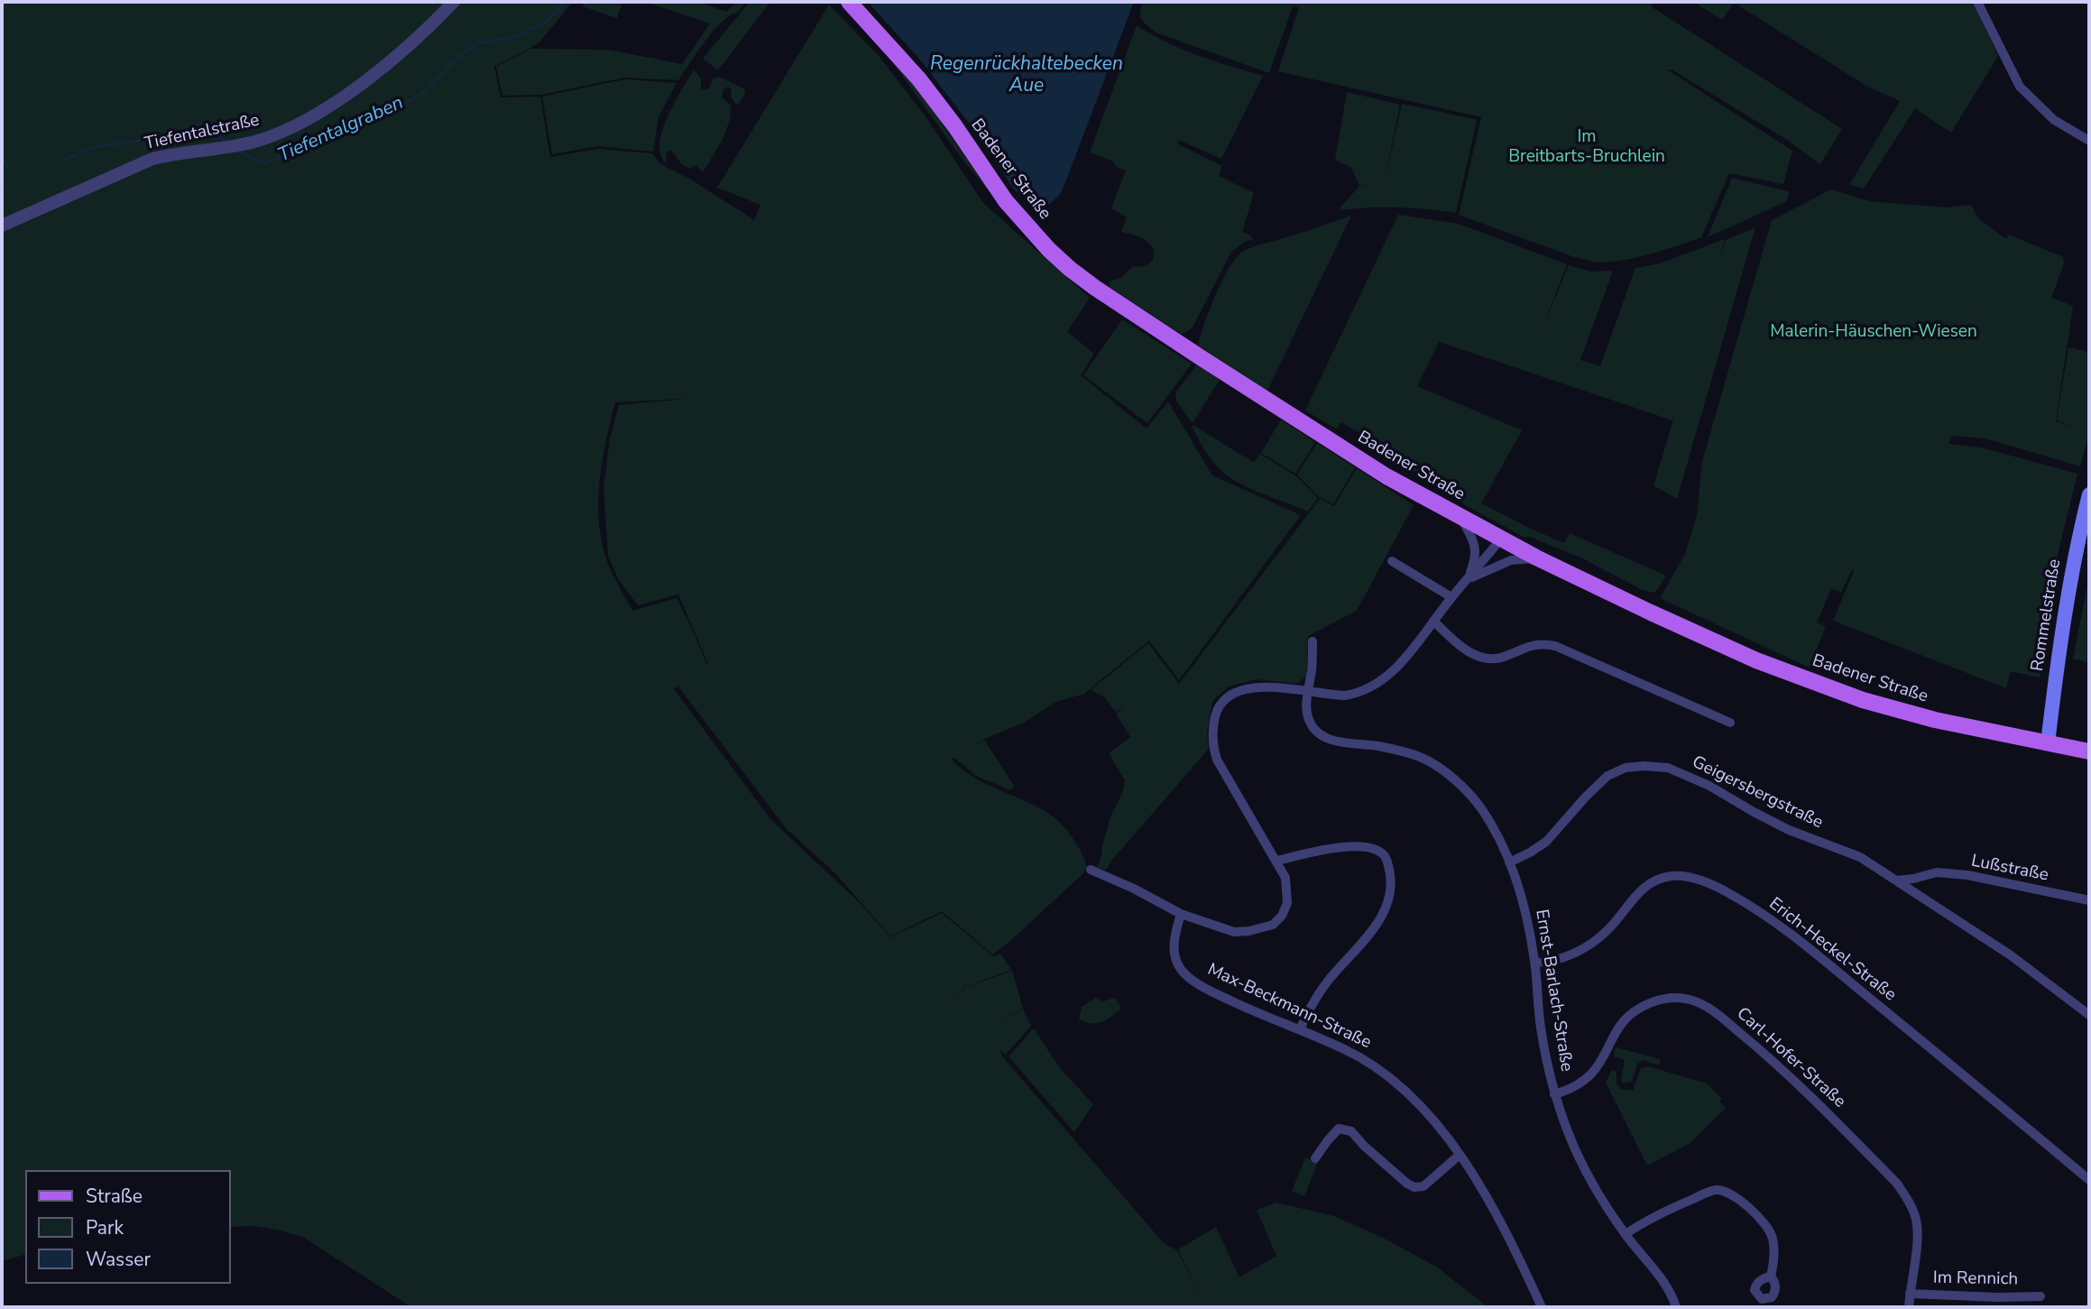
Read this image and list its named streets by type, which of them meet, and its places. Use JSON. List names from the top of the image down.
{
  "streets": {
    "main road": ["Badener Straße", "Rommelstraße"],
    "street": [
      "Tiefentalstraße",
      "Geigersbergstraße",
      "Lußstraße",
      "Erich-Heckel-Straße",
      "Ernst-Barlach-Straße",
      "Max-Beckmann-Straße",
      "Carl-Hofer-Straße",
      "Im Rennich"
    ]
  },
  "crossings": [
    ["Badener Straße", "Rommelstraße"],
    ["Geigersbergstraße", "Lußstraße"],
    ["Geigersbergstraße", "Ernst-Barlach-Straße"],
    ["Erich-Heckel-Straße", "Ernst-Barlach-Straße"],
    ["Ernst-Barlach-Straße", "Carl-Hofer-Straße"],
    ["Carl-Hofer-Straße", "Im Rennich"]
  ],
  "water": ["Regenrückhaltebecken Aue", "Tiefentalgraben"],
  "parks": ["Im Breitbarts-Bruchlein", "Malerin-Häuschen-Wiesen"],
  "legend": ["Straße", "Park", "Wasser"]
}
